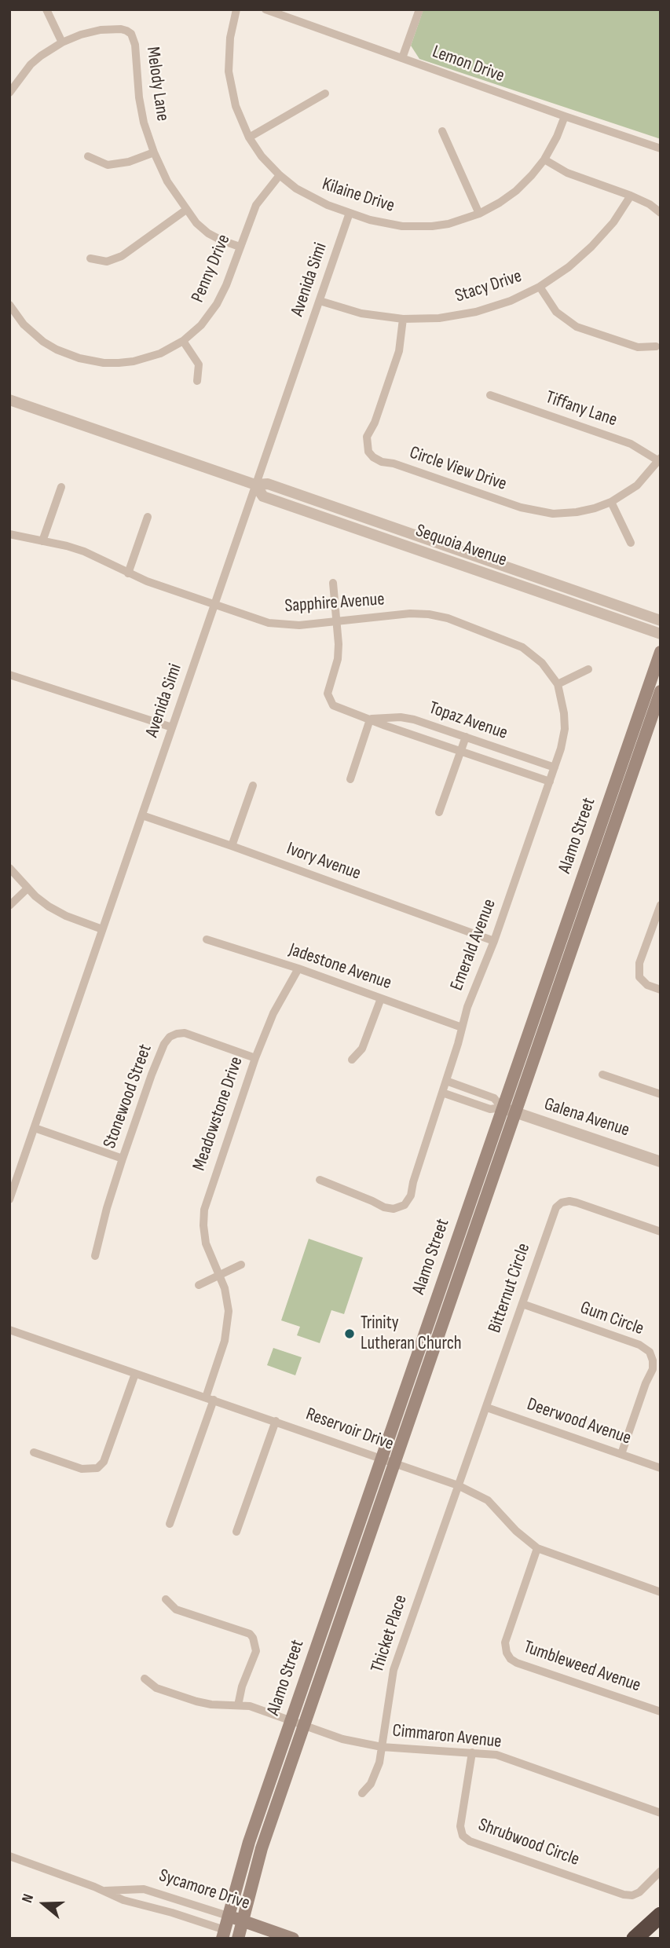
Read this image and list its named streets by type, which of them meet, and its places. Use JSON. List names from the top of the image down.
{
  "streets": {
    "main road": ["Alamo Street", "Sycamore Drive"],
    "street": [
      "Lemon Drive",
      "Melody Lane",
      "Kilaine Drive",
      "Penny Drive",
      "Avenida Simi",
      "Stacy Drive",
      "Tiffany Lane",
      "Circle View Drive",
      "Sequoia Avenue",
      "Sapphire Avenue",
      "Topaz Avenue",
      "Ivory Avenue",
      "Emerald Avenue",
      "Jadestone Avenue",
      "Stonewood Street",
      "Meadowstone Drive",
      "Galena Avenue",
      "Bitternut Circle",
      "Gum Circle",
      "Deerwood Avenue",
      "Reservoir Drive",
      "Thicket Place",
      "Tumbleweed Avenue",
      "Cimmaron Avenue",
      "Shrubwood Circle"
    ]
  },
  "crossings": [
    ["Lemon Drive", "Kilaine Drive"],
    ["Melody Lane", "Penny Drive"],
    ["Kilaine Drive", "Penny Drive"],
    ["Kilaine Drive", "Avenida Simi"],
    ["Avenida Simi", "Stacy Drive"],
    ["Avenida Simi", "Sequoia Avenue"],
    ["Avenida Simi", "Sapphire Avenue"],
    ["Avenida Simi", "Ivory Avenue"],
    ["Stacy Drive", "Circle View Drive"],
    ["Tiffany Lane", "Circle View Drive"],
    ["Sapphire Avenue", "Topaz Avenue"],
    ["Sapphire Avenue", "Emerald Avenue"],
    ["Topaz Avenue", "Emerald Avenue"],
    ["Alamo Street", "Galena Avenue"],
    ["Alamo Street", "Reservoir Drive"],
    ["Alamo Street", "Cimmaron Avenue"],
    ["Alamo Street", "Sycamore Drive"],
    ["Ivory Avenue", "Emerald Avenue"],
    ["Emerald Avenue", "Jadestone Avenue"],
    ["Emerald Avenue", "Galena Avenue"],
    ["Jadestone Avenue", "Meadowstone Drive"],
    ["Stonewood Street", "Meadowstone Drive"],
    ["Meadowstone Drive", "Reservoir Drive"],
    ["Bitternut Circle", "Gum Circle"],
    ["Bitternut Circle", "Deerwood Avenue"],
    ["Bitternut Circle", "Reservoir Drive"],
    ["Bitternut Circle", "Thicket Place"],
    ["Gum Circle", "Deerwood Avenue"],
    ["Reservoir Drive", "Thicket Place"],
    ["Reservoir Drive", "Tumbleweed Avenue"],
    ["Thicket Place", "Cimmaron Avenue"],
    ["Cimmaron Avenue", "Shrubwood Circle"]
  ],
  "places": ["Trinity Lutheran Church"],
  "north": "left"
}
